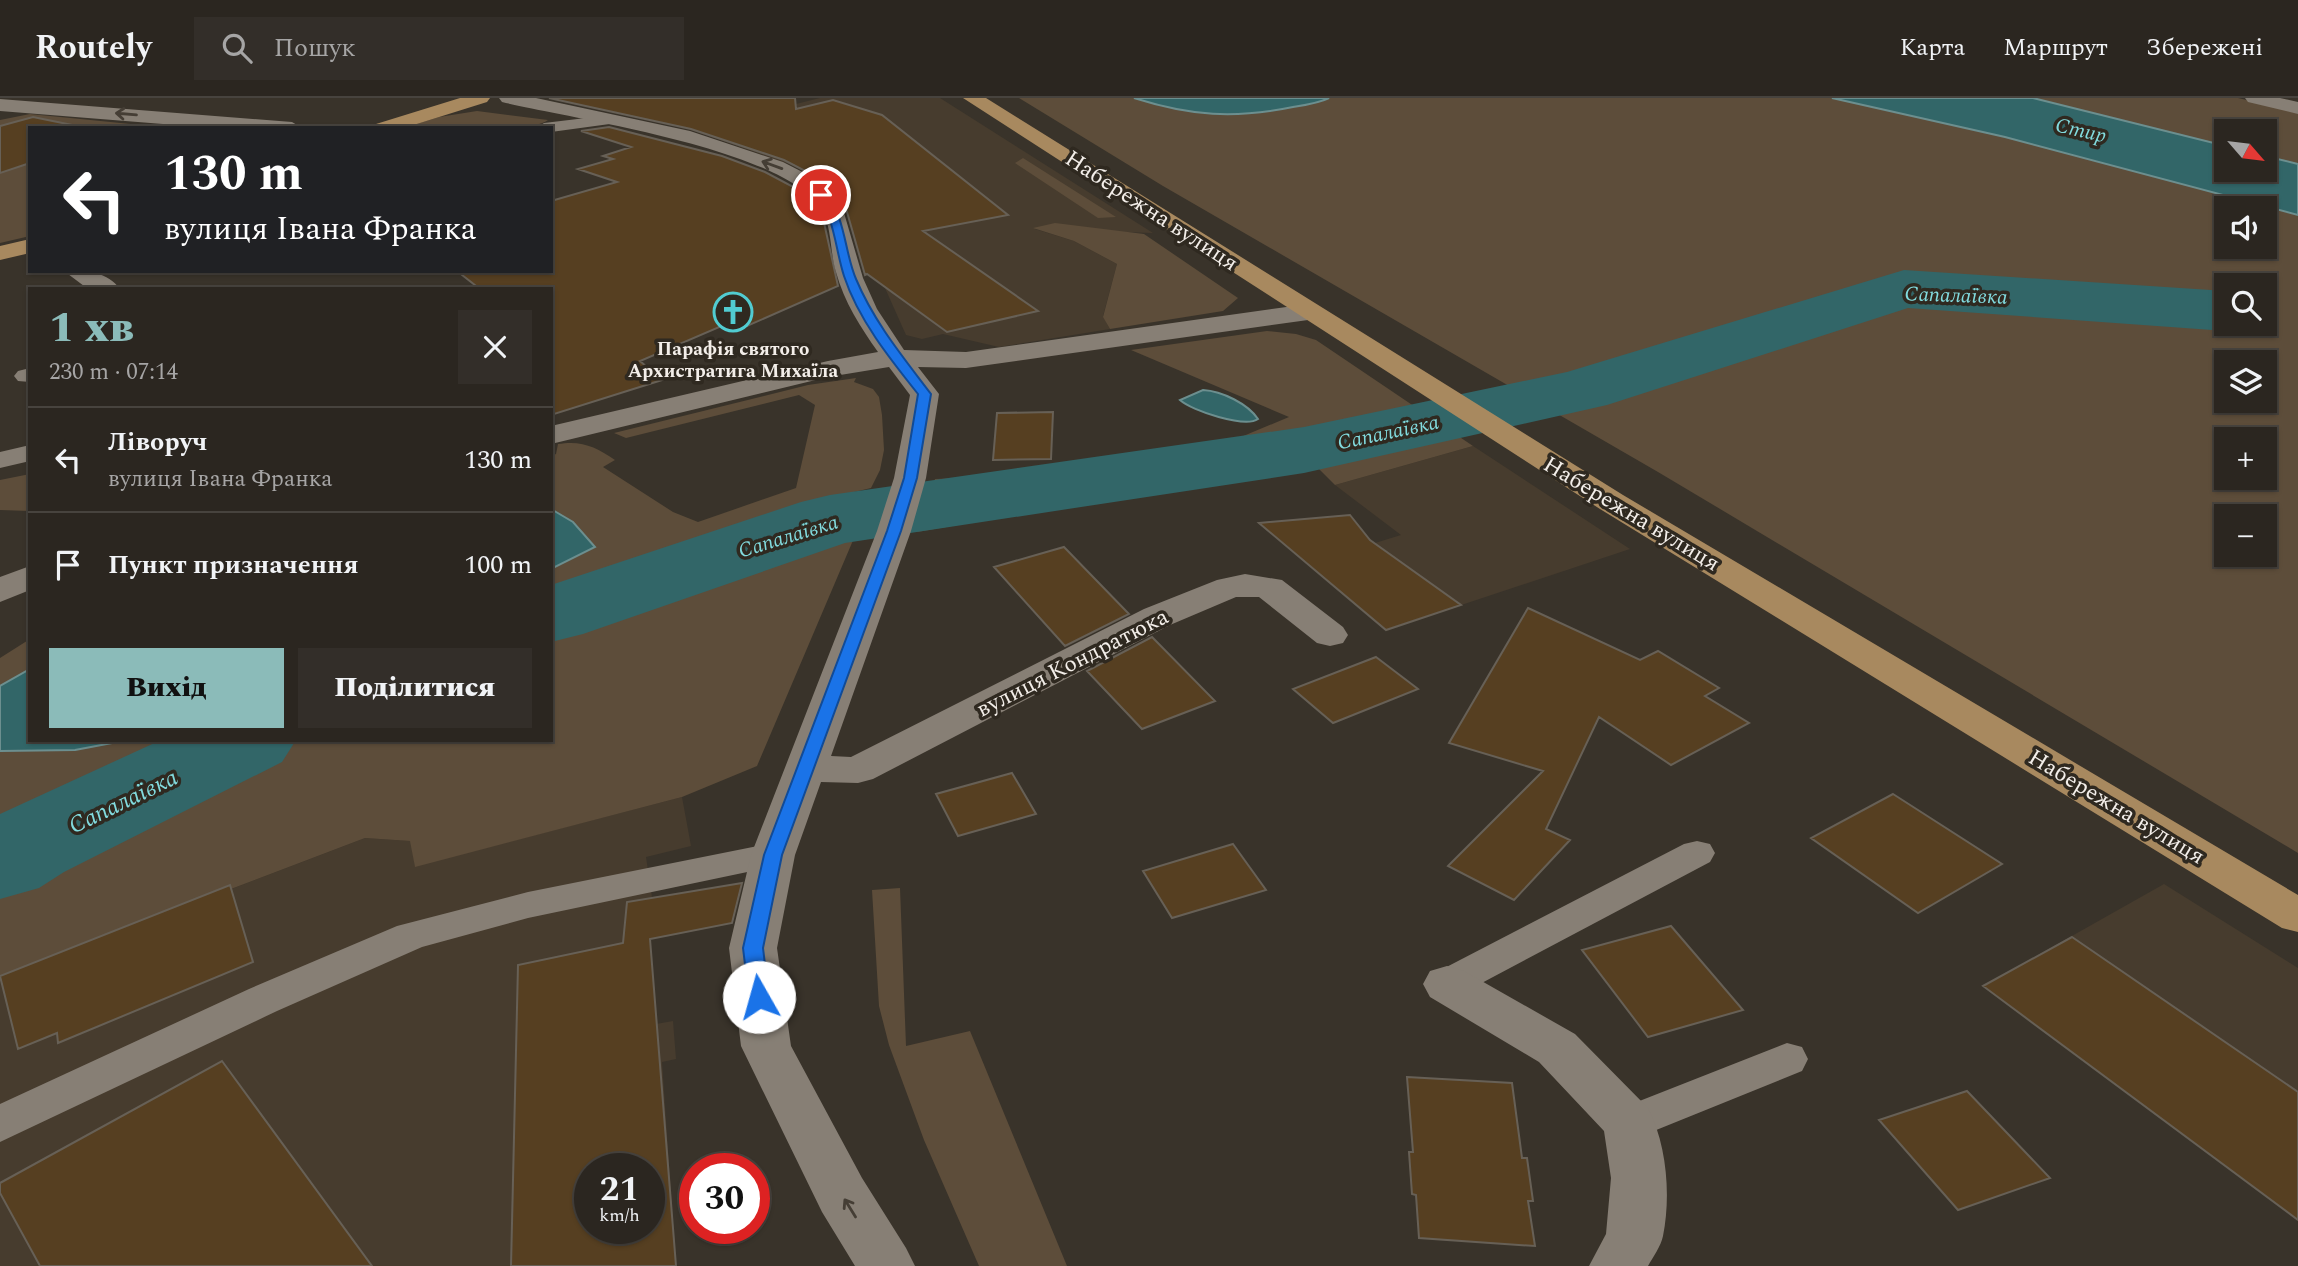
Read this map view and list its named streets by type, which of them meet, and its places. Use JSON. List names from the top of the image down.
{
  "streets": {
    "main road": ["Набережна вулиця"],
    "street": ["вулиця Кондратюка"]
  },
  "water": ["Стир", "Сапалаївка"],
  "places": {
    "church": ["Парафія святого Архистратига Михаїла"]
  },
  "north": "bottom right",
  "page": {
    "header": "Routely",
    "search": "Пошук",
    "nav": ["Карта", "Маршрут", "Збережені"],
    "map_buttons": ["+", "−"],
    "turn": ["130 m", "вулиця Івана Франка"],
    "heading": ["1 хв", "230 m · 07:14"],
    "list": [
      {
        "name": "Ліворуч",
        "note": "вулиця Івана Франка",
        "value": "130 m"
      },
      {
        "name": "Пункт призначення",
        "value": "100 m"
      }
    ],
    "buttons": ["Вихід", "Поділитися"],
    "speed": "21 km/h",
    "limit": "30"
  }
}
